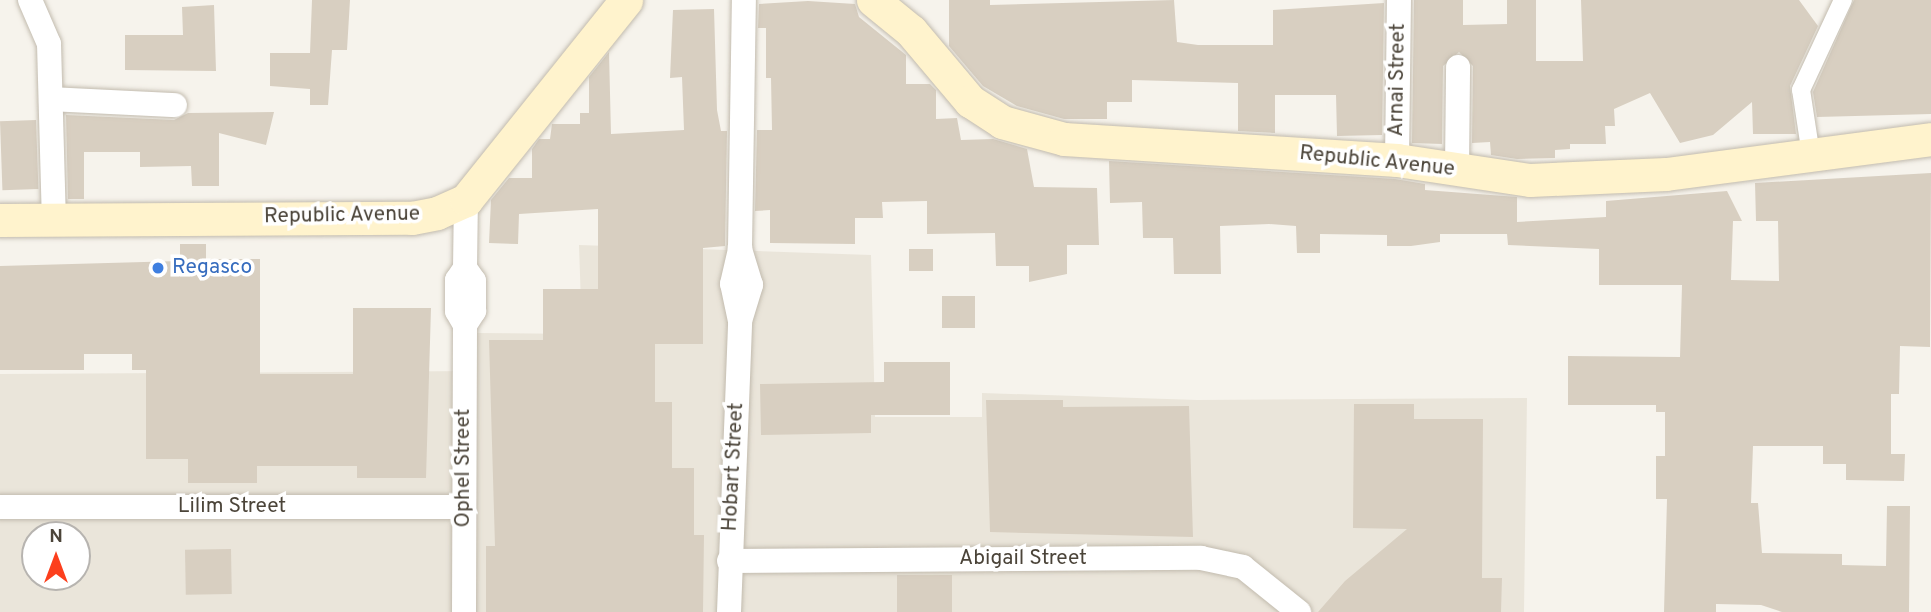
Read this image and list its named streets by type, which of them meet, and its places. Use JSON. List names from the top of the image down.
{
  "streets": {
    "main road": ["Republic Avenue"],
    "street": [
      "Arnai Street",
      "Hobart Street",
      "Ophel Street",
      "Lilim Street",
      "Abigail Street"
    ]
  },
  "crossings": [
    ["Arnai Street", "Republic Avenue"],
    ["Republic Avenue", "Ophel Street"],
    ["Hobart Street", "Abigail Street"],
    ["Ophel Street", "Lilim Street"]
  ],
  "places": ["Regasco"],
  "north": "top"
}
